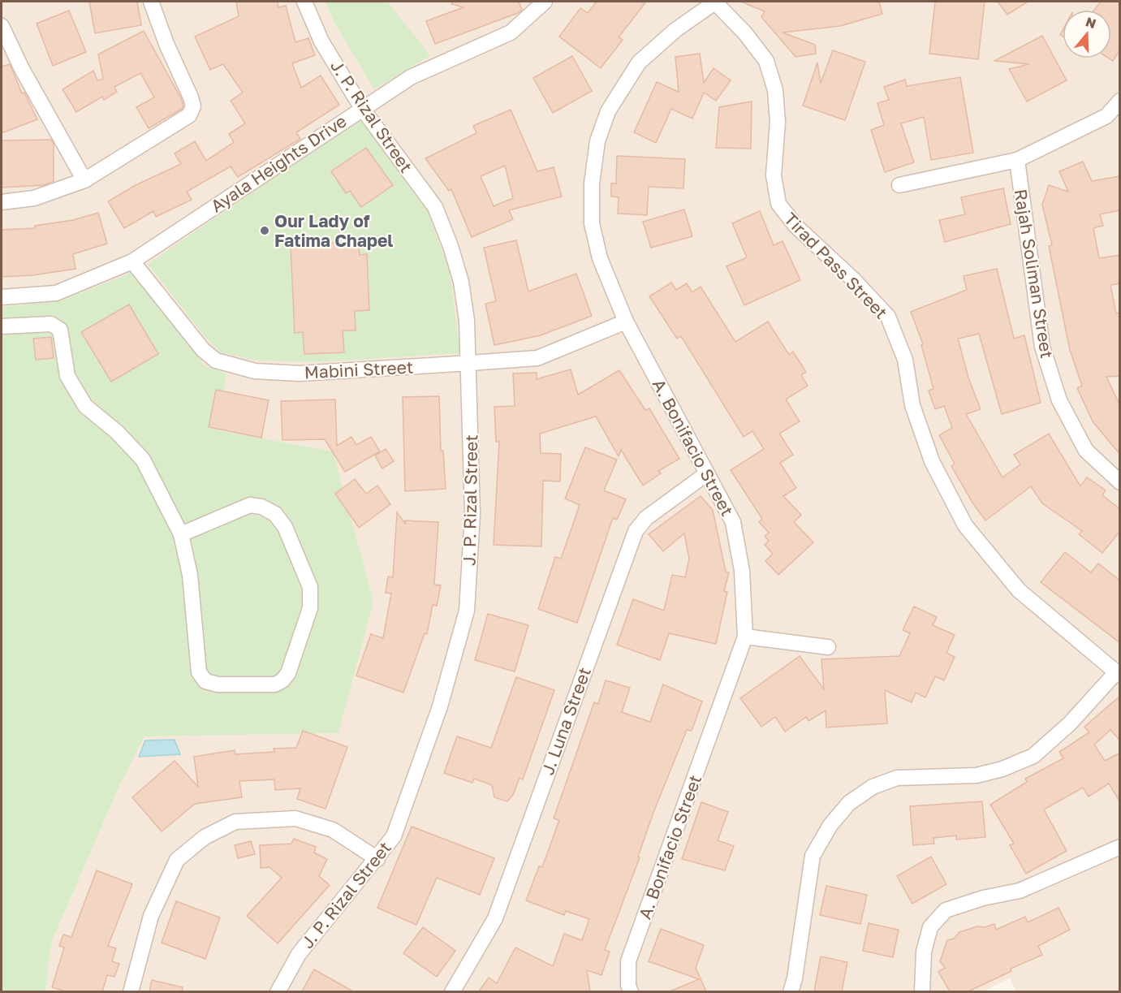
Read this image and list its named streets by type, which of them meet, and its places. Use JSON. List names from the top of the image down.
{
  "streets": {
    "street": [
      "J. P. Rizal Street",
      "Ayala Heights Drive",
      "Tirad Pass Street",
      "Rajah Soliman Street",
      "Mabini Street",
      "A. Bonifacio Street",
      "J. Luna Street"
    ]
  },
  "crossings": [
    ["J. P. Rizal Street", "Ayala Heights Drive"],
    ["J. P. Rizal Street", "Mabini Street"],
    ["Ayala Heights Drive", "Mabini Street"],
    ["Tirad Pass Street", "A. Bonifacio Street"],
    ["Mabini Street", "A. Bonifacio Street"],
    ["A. Bonifacio Street", "J. Luna Street"]
  ],
  "places": ["Our Lady of Fatima Chapel"],
  "north": "top"
}
